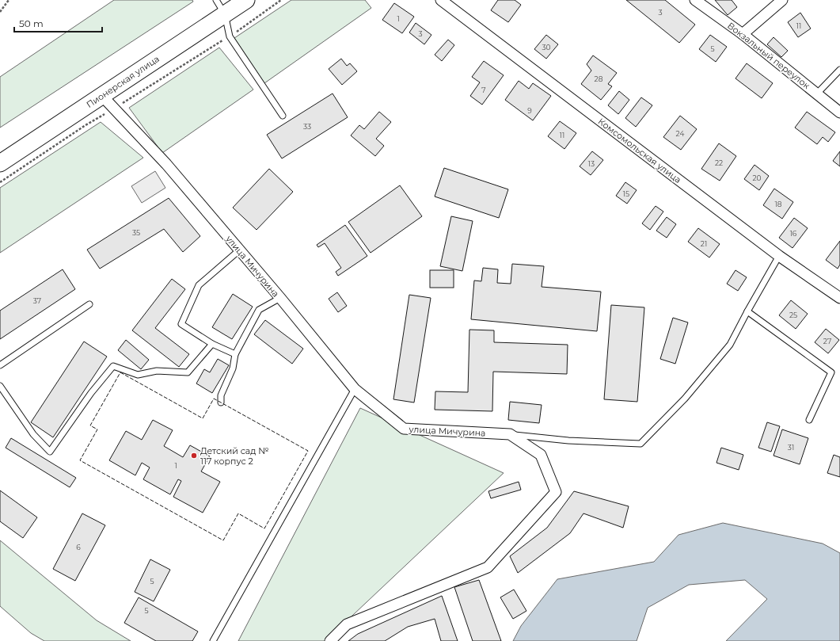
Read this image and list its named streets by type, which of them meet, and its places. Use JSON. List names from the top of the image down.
{
  "streets": {
    "main road": ["Пионерская улица"],
    "street": ["Вокзальный переулок", "Комсомольская улица", "улица Мичурина"]
  },
  "crossings": [
    ["Пионерская улица", "улица Мичурина"]
  ],
  "places": ["Детский сад № 117 корпус 2"],
  "house_numbers": [
    "3",
    "1",
    "11",
    "3",
    "30",
    "5",
    "28",
    "7",
    "9",
    "33",
    "24",
    "11",
    "22",
    "13",
    "20",
    "15",
    "18",
    "35",
    "16",
    "21",
    "37",
    "25",
    "27",
    "31",
    "1",
    "6",
    "5",
    "5"
  ],
  "scale_bar": "50 m"
}
